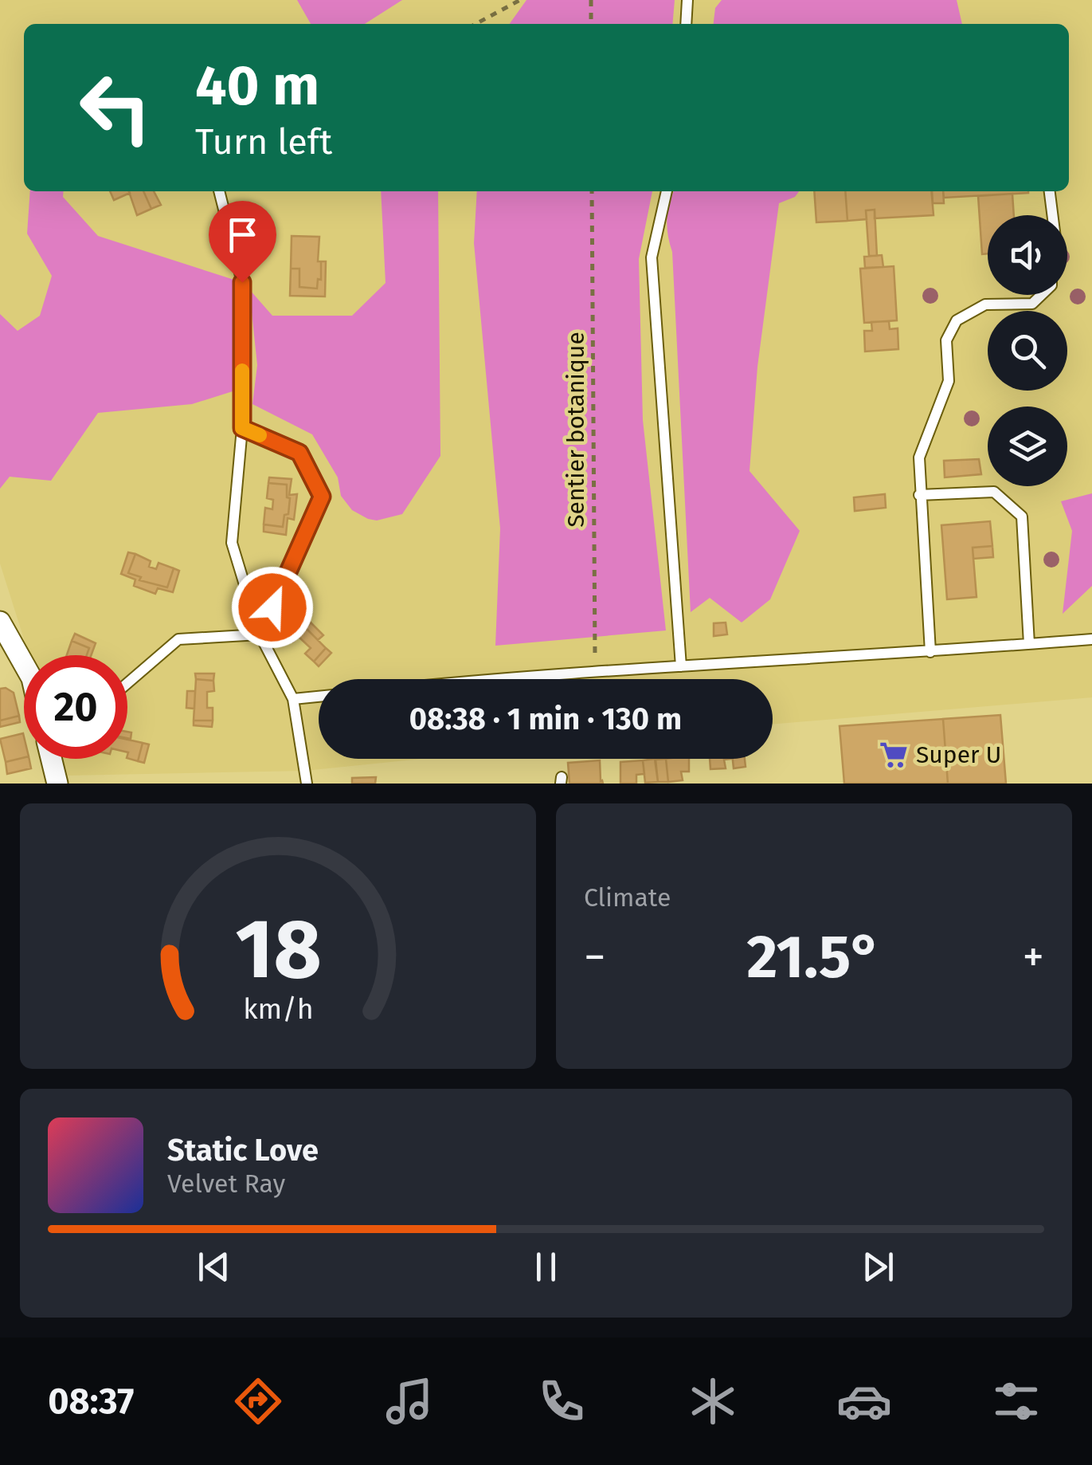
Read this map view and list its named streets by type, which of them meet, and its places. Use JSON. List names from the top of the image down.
{
  "streets": {
    "path": ["Sentier botanique"]
  },
  "places": {
    "supermarket": ["Super U"]
  },
  "page": {
    "turn": ["40 m", "Turn left"],
    "limit": "20",
    "trip": "08:38 · 1 min · 130 m",
    "tile": "Climate",
    "heat": ["−", "21.5°", "+"],
    "song": ["Static Love", "Velvet Ray"],
    "tabs": "08:37",
    "gauge": ["18", "km/h"]
  }
}
